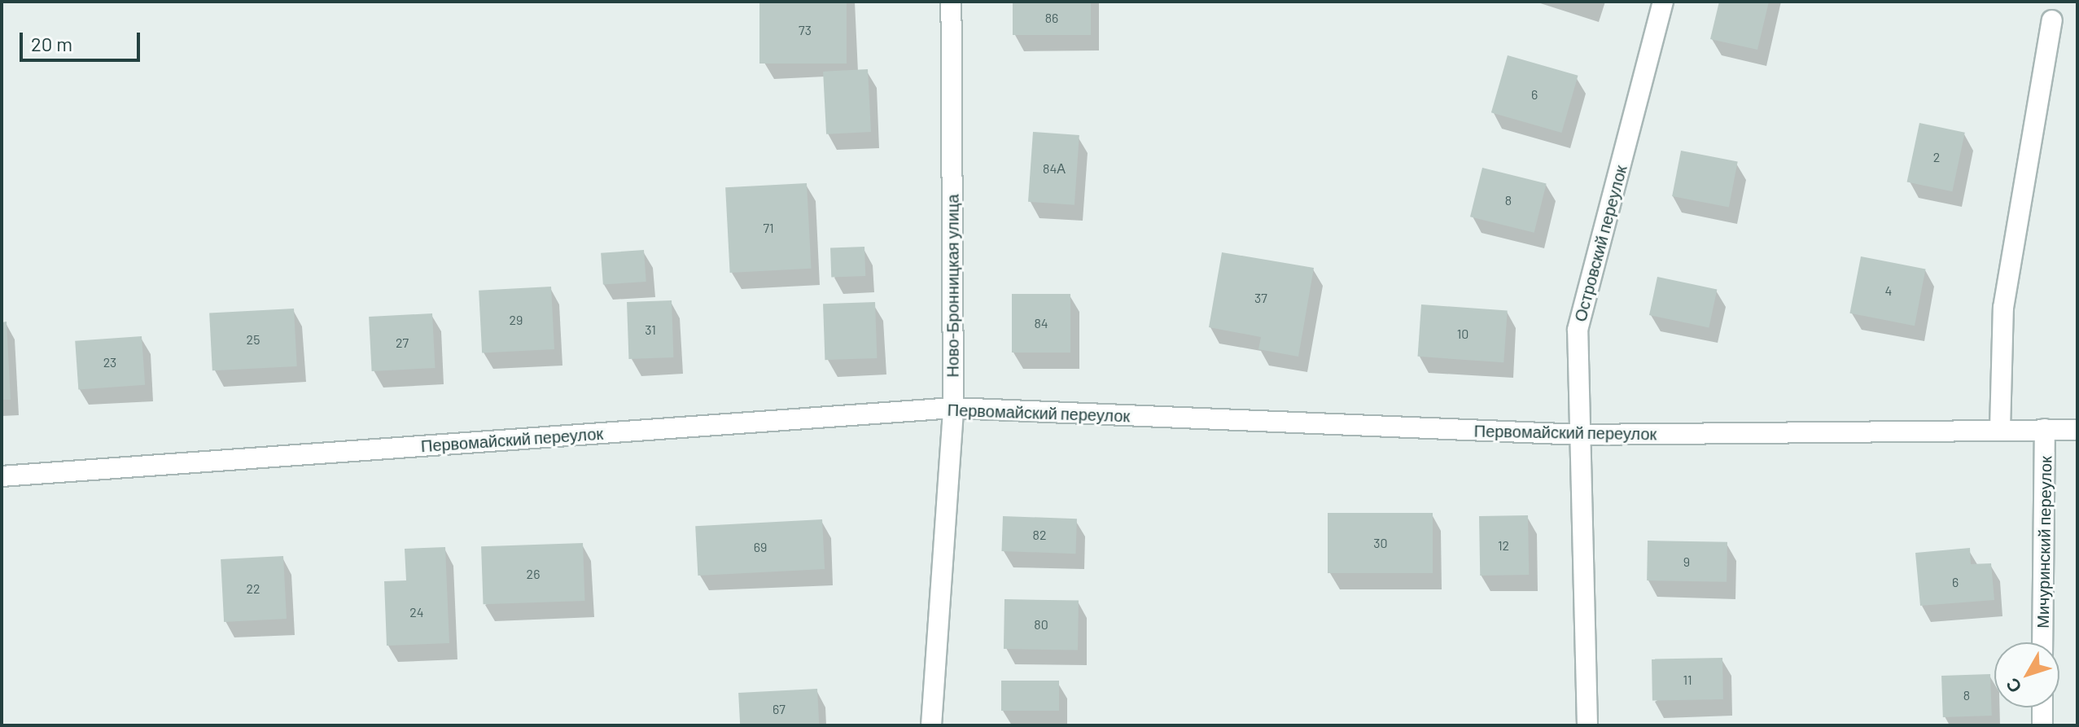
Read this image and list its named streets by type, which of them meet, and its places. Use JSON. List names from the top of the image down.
{
  "streets": {
    "street": [
      "Островский переулок",
      "Ново-Бронницкая улица",
      "Первомайский переулок",
      "Мичуринский переулок"
    ]
  },
  "crossings": [
    ["Островский переулок", "Первомайский переулок"],
    ["Ново-Бронницкая улица", "Первомайский переулок"],
    ["Первомайский переулок", "Мичуринский переулок"]
  ],
  "house_numbers": [
    "86",
    "73",
    "6",
    "2",
    "84А",
    "8",
    "71",
    "4",
    "37",
    "29",
    "84",
    "31",
    "10",
    "25",
    "27",
    "23",
    "82",
    "30",
    "12",
    "69",
    "9",
    "26",
    "6",
    "22",
    "24",
    "80",
    "11",
    "8",
    "67"
  ],
  "scale_bar": "20 m",
  "north": "bottom left"
}
